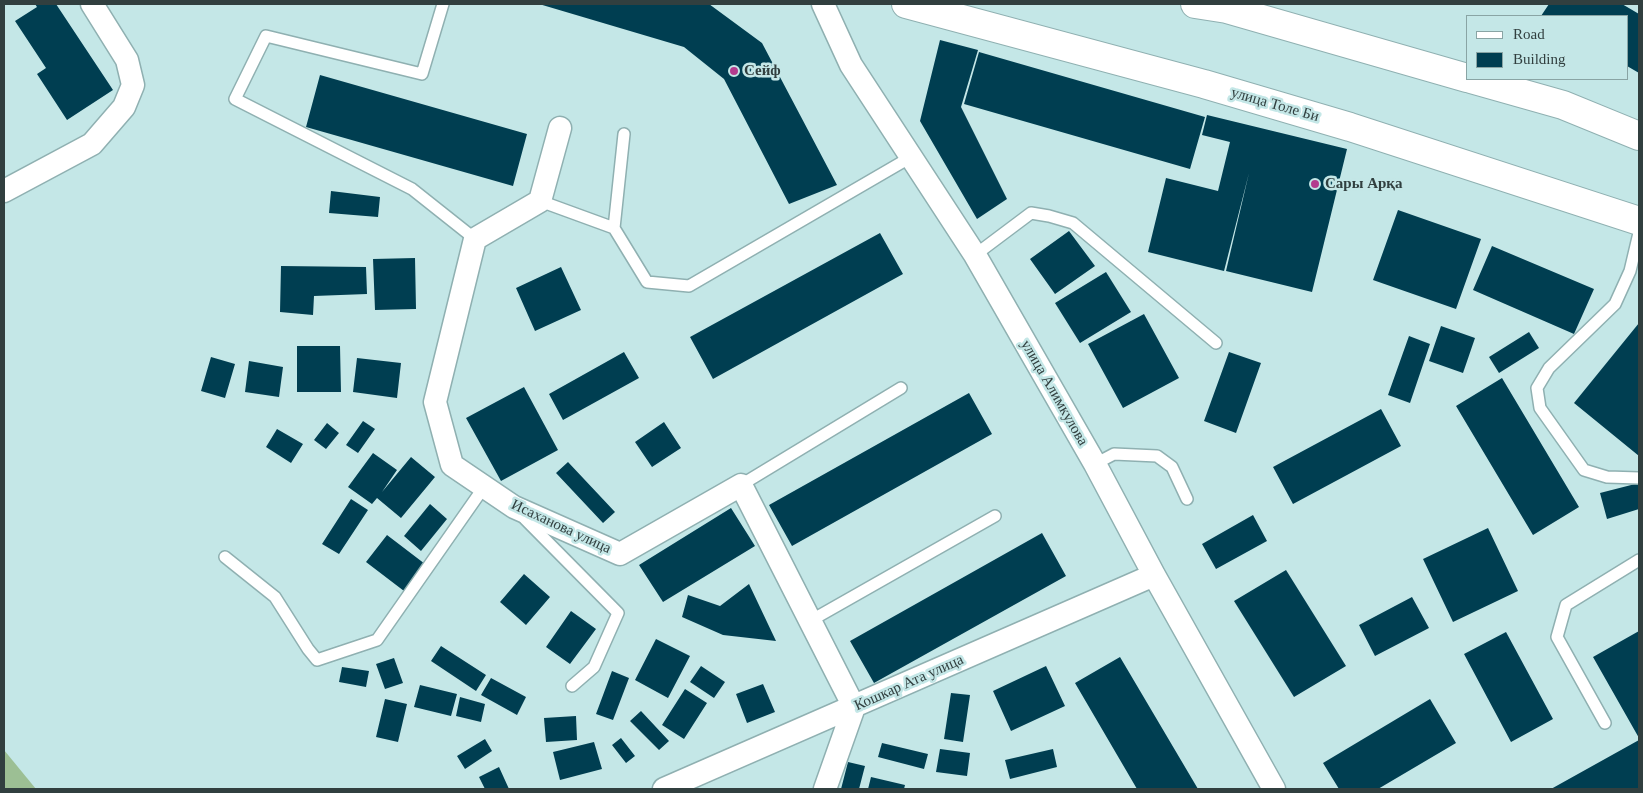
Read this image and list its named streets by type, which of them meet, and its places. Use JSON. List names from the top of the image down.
{
  "streets": {
    "main road": ["улица Толе Би"],
    "street": ["улица Алимкулова", "Исаханова улица", "Кошкар Ата улица"]
  },
  "crossings": [
    ["улица Алимкулова", "Кошкар Ата улица"]
  ],
  "places": ["Сейф", "Сары Арқа"],
  "legend": ["Road", "Building"]
}
